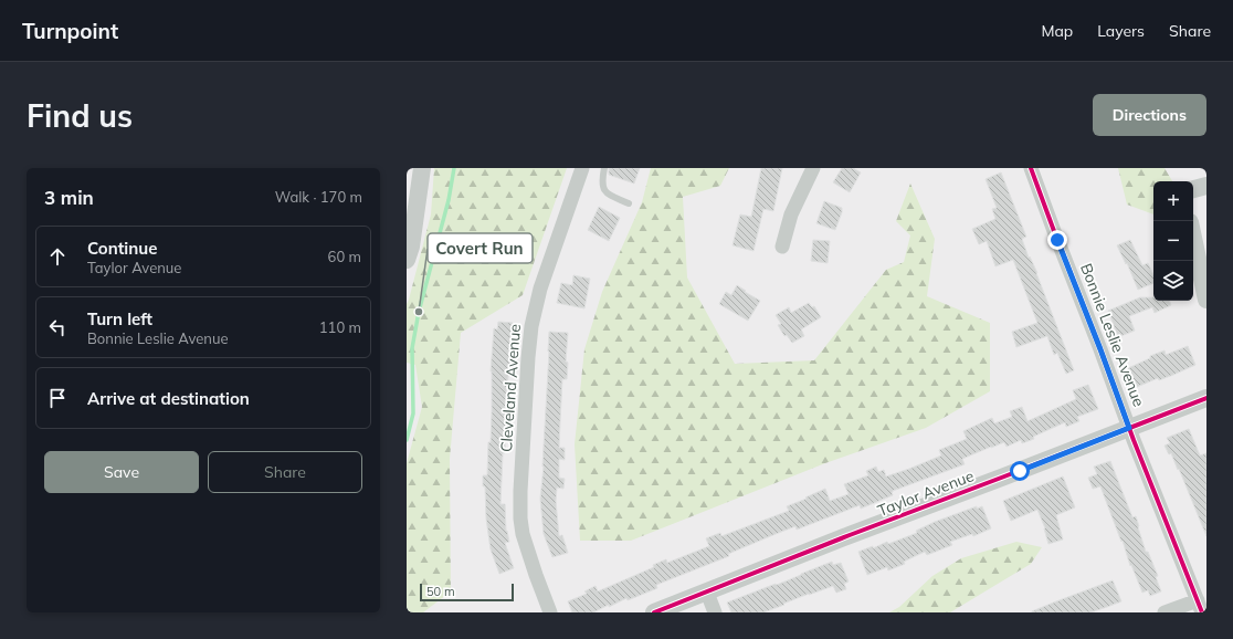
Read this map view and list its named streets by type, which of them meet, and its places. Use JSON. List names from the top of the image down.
{
  "streets": {
    "street": ["Bonnie Leslie Avenue", "Cleveland Avenue", "Taylor Avenue"]
  },
  "crossings": [
    ["Bonnie Leslie Avenue", "Taylor Avenue"]
  ],
  "places": ["Covert Run"],
  "scale_bar": "50 m",
  "page": {
    "header": "Turnpoint",
    "nav": ["Map", "Layers", "Share"],
    "buttons": [
      "Directions",
      ["Save", "Share"]
    ],
    "title": "Find us",
    "heading": ["3 min", "Walk · 170 m"],
    "map_buttons": ["+", "−"],
    "list": [
      ["Continue", "Taylor Avenue", "60 m"],
      ["Turn left", "Bonnie Leslie Avenue", "110 m"],
      "Arrive at destination"
    ],
    "scale": "50 m"
  }
}
